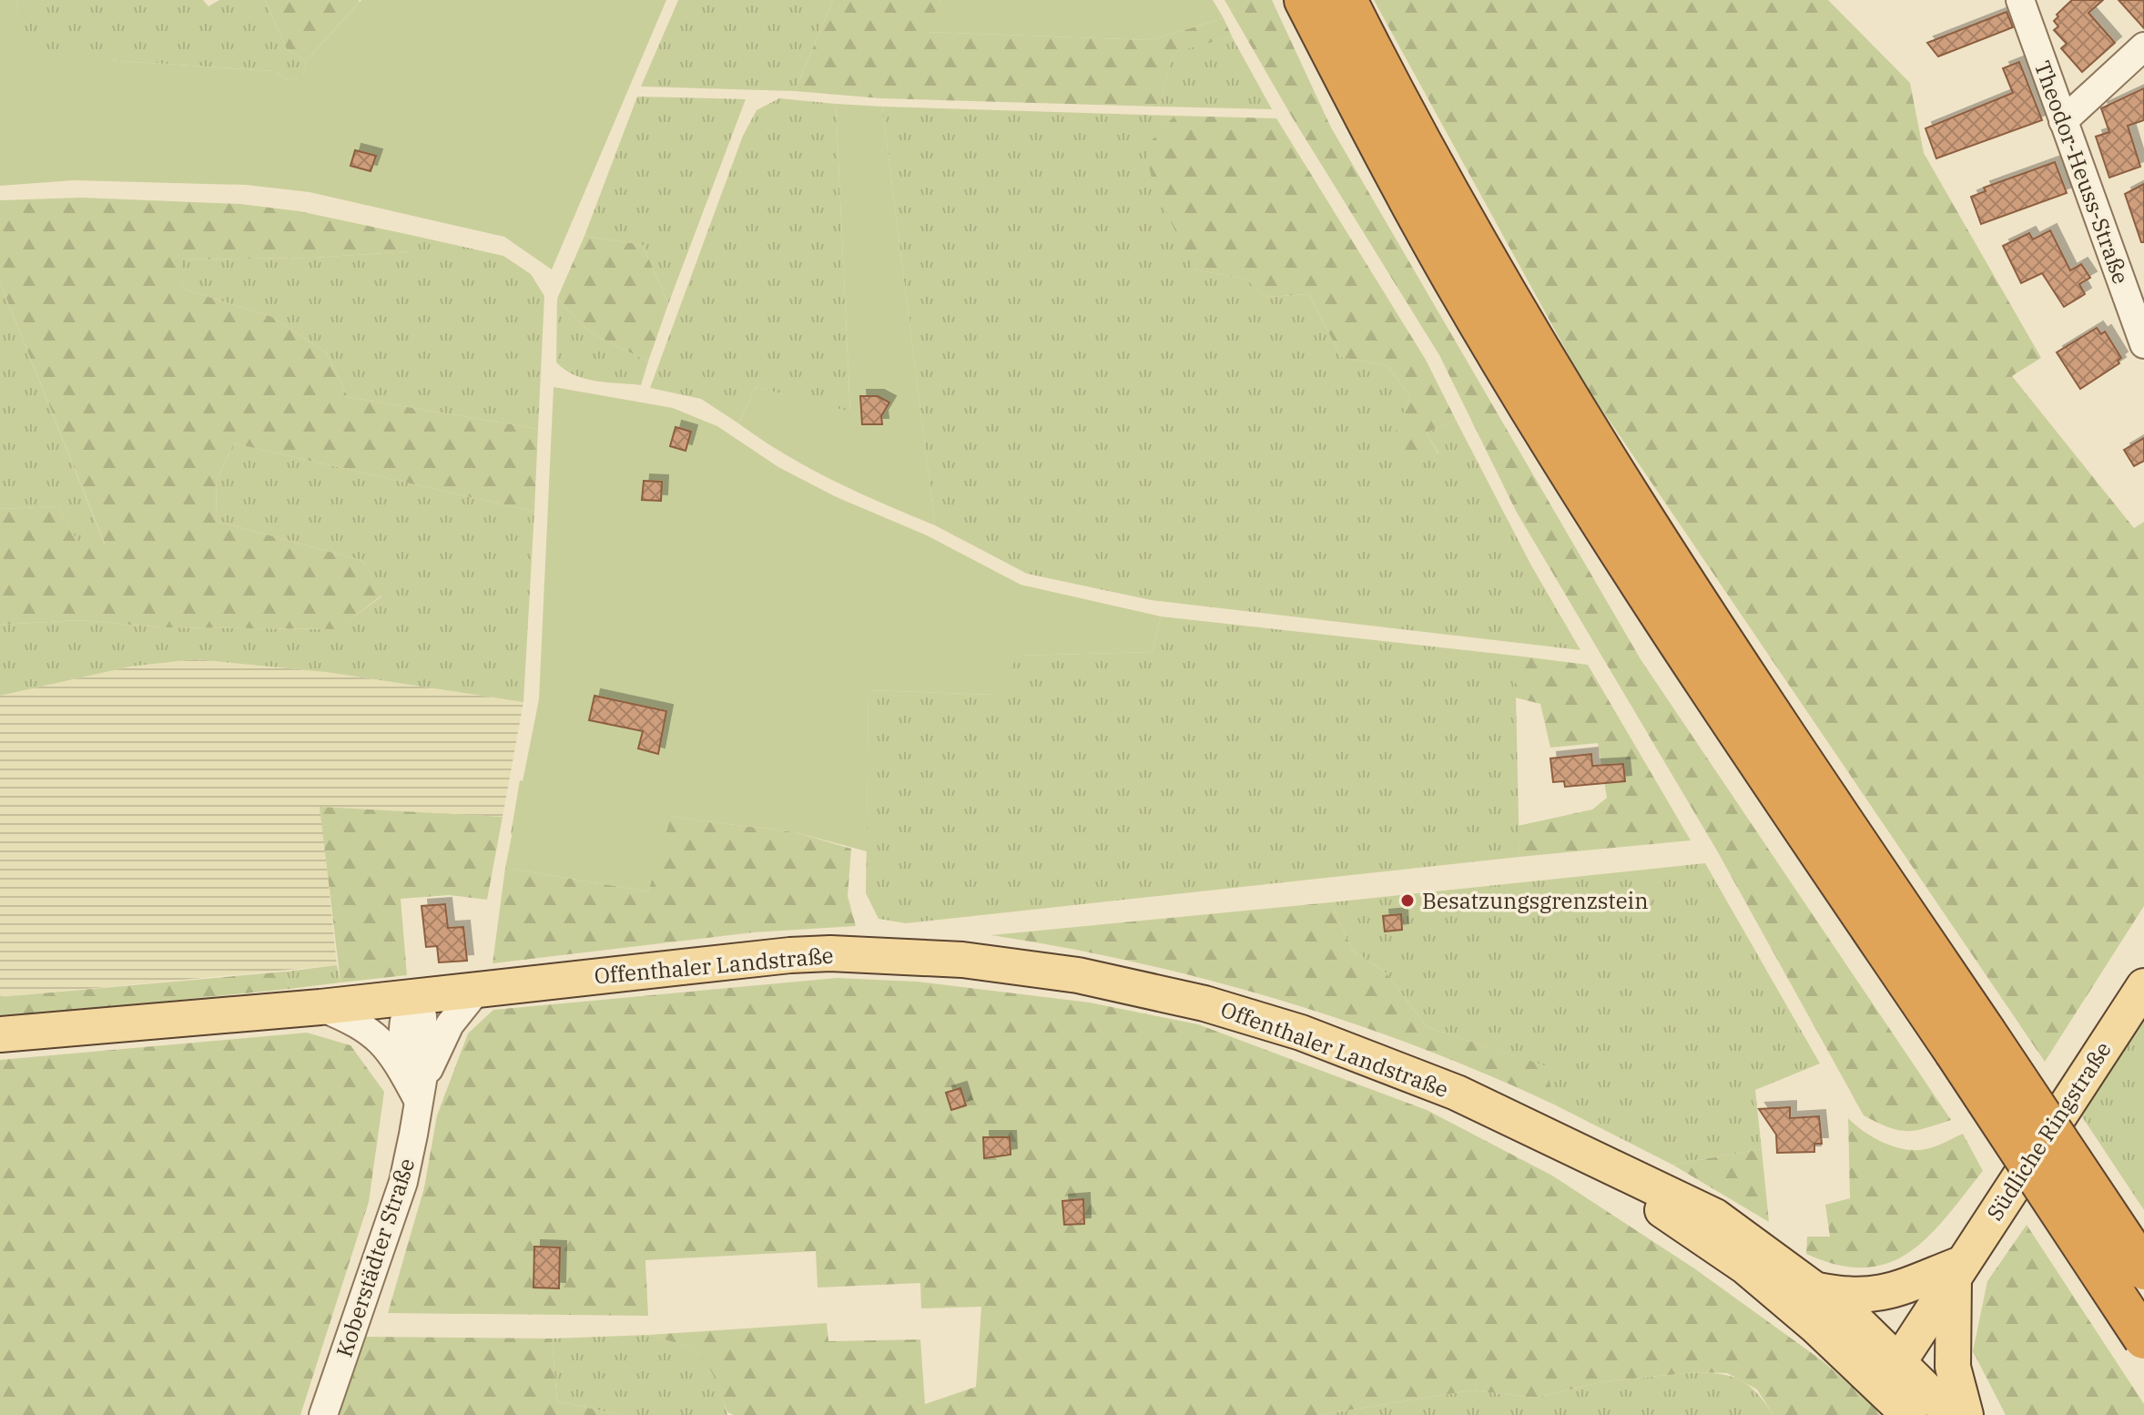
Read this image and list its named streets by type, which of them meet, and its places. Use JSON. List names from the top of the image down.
{
  "streets": {
    "main road": ["Offenthaler Landstraße", "Südliche Ringstraße"],
    "street": ["Theodor-Heuss-Straße", "Koberstädter Straße"]
  },
  "crossings": [
    ["Offenthaler Landstraße", "Südliche Ringstraße"]
  ],
  "places": ["Besatzungsgrenzstein"]
}
